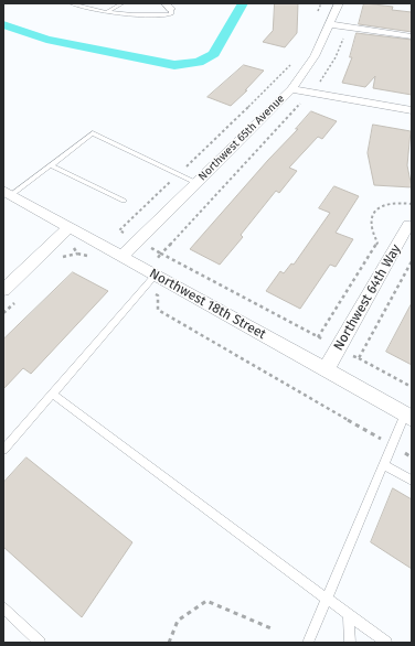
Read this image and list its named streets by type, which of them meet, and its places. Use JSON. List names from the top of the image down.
{
  "streets": {
    "street": ["Northwest 65th Avenue", "Northwest 64th Way", "Northwest 18th Street"]
  },
  "crossings": [
    ["Northwest 65th Avenue", "Northwest 18th Street"],
    ["Northwest 64th Way", "Northwest 18th Street"]
  ]
}
